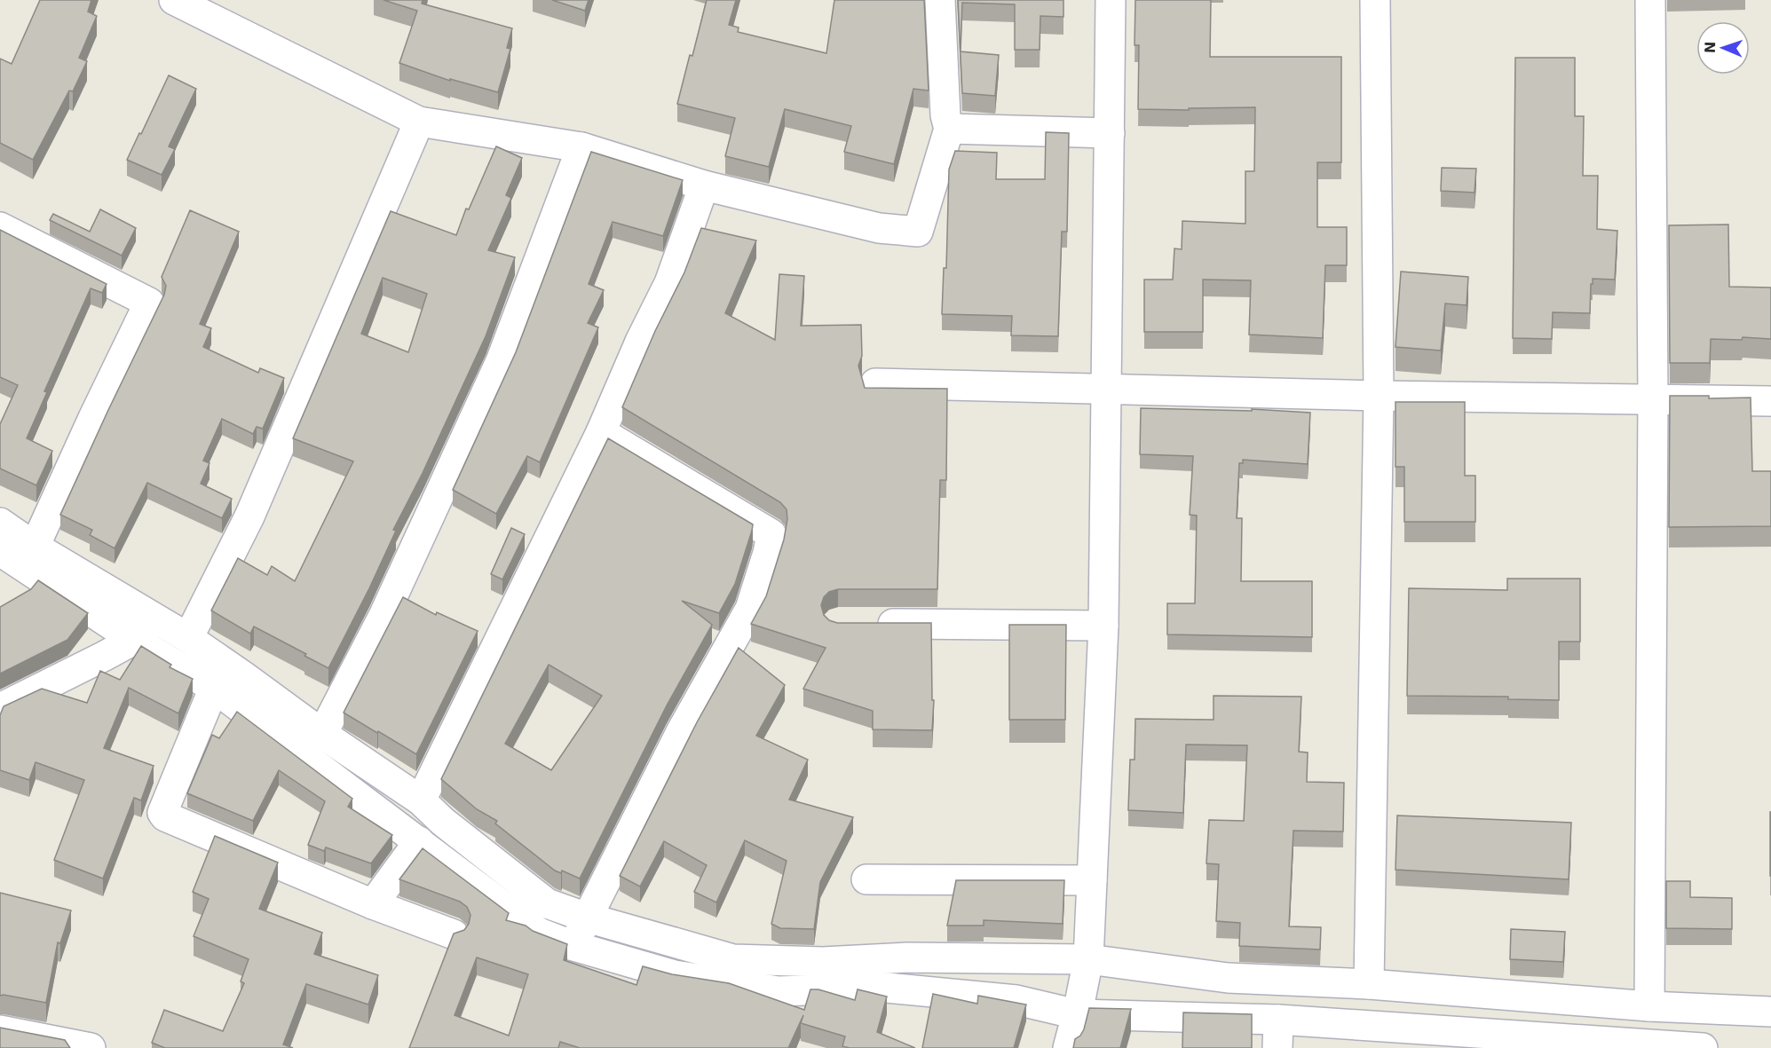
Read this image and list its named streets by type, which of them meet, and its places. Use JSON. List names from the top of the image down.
{
  "north": "left"
}
